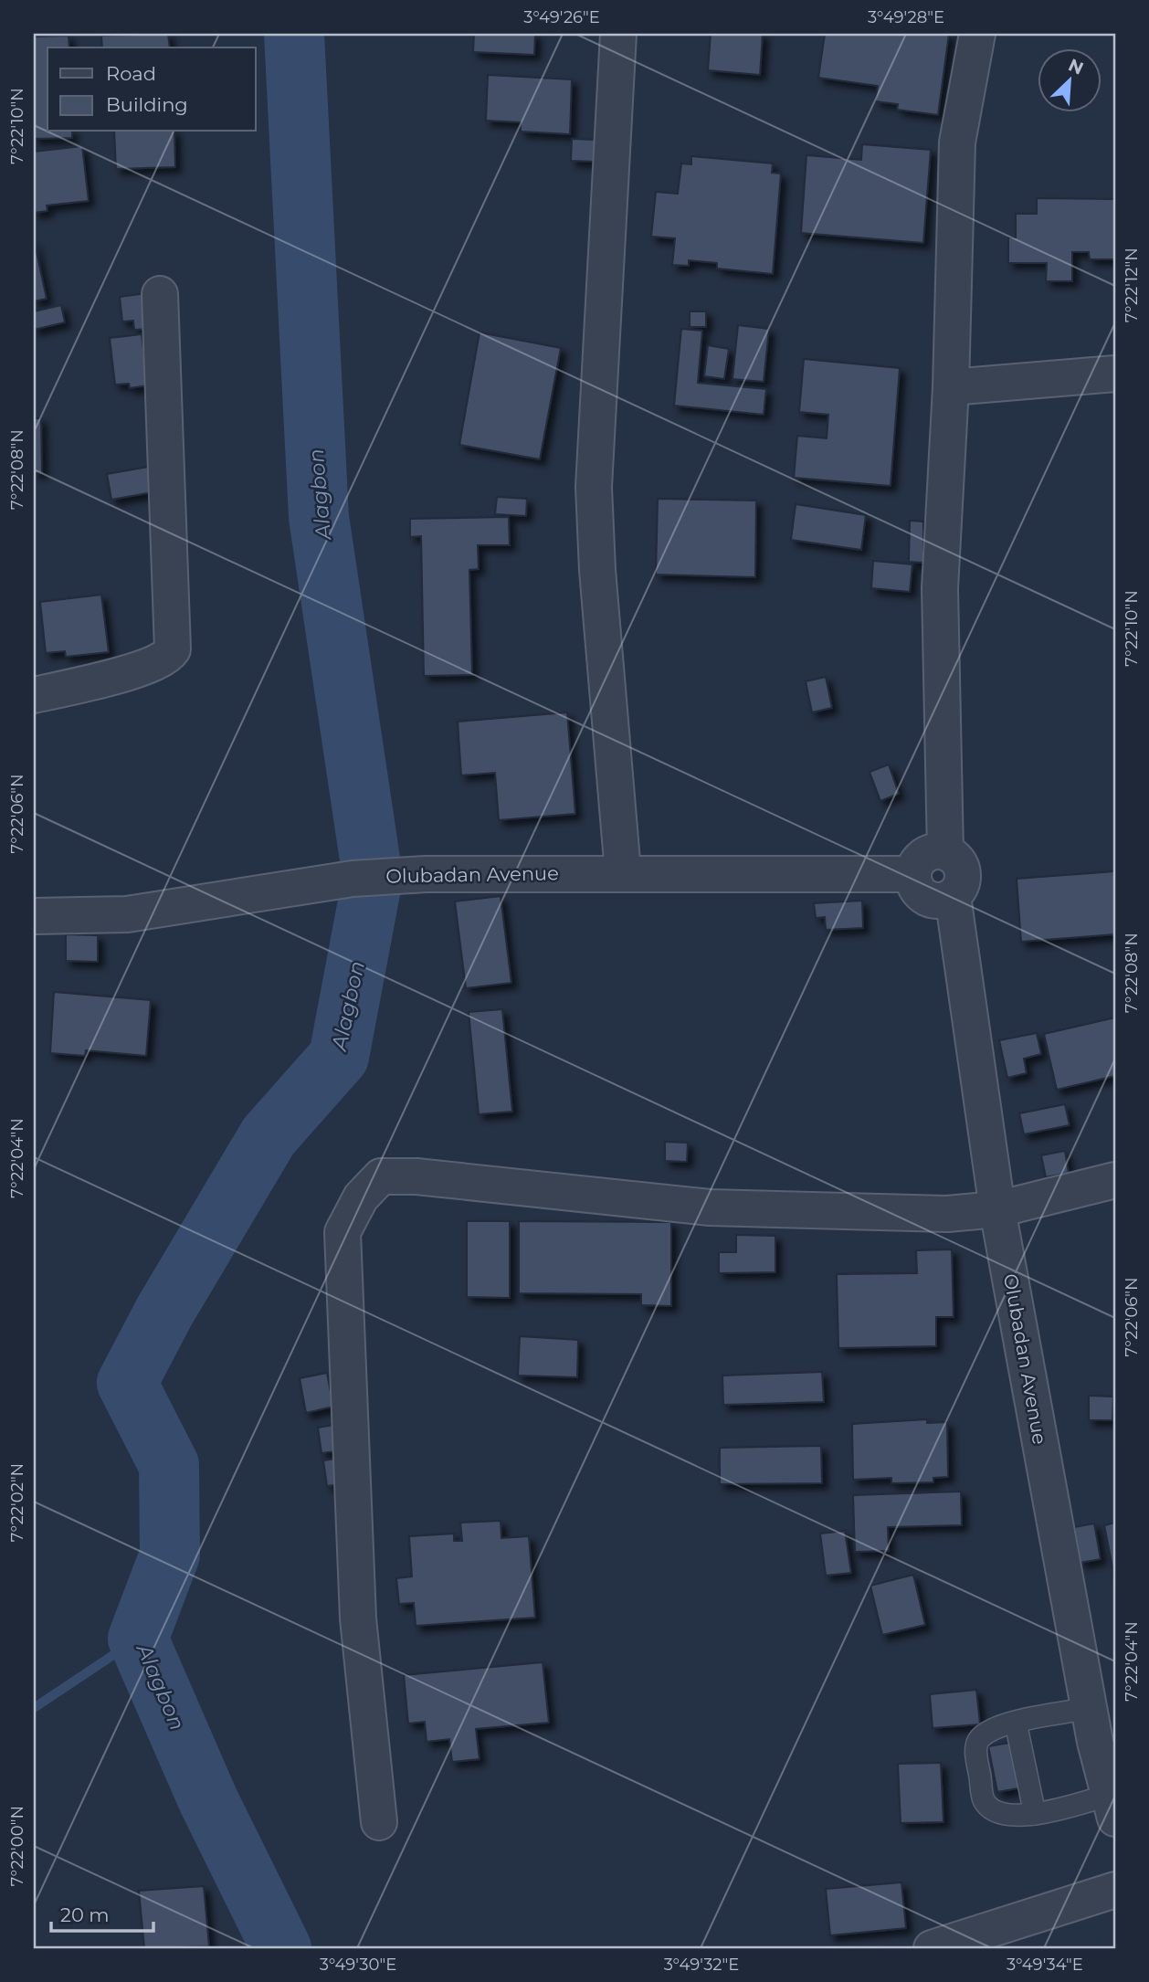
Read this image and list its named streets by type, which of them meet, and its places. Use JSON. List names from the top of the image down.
{
  "streets": {
    "street": ["Olubadan Avenue"]
  },
  "water": ["Alagbon"],
  "legend": ["Road", "Building"],
  "scale_bar": "20 m",
  "north": "top right",
  "coordinates": [
    "3°49'26\"E",
    "3°49'28\"E",
    "7°22'10\"N",
    "7°22'12\"N",
    "7°22'08\"N",
    "7°22'06\"N",
    "7°22'04\"N",
    "7°22'02\"N",
    "7°22'00\"N",
    "3°49'30\"E",
    "3°49'32\"E",
    "3°49'34\"E"
  ]
}
